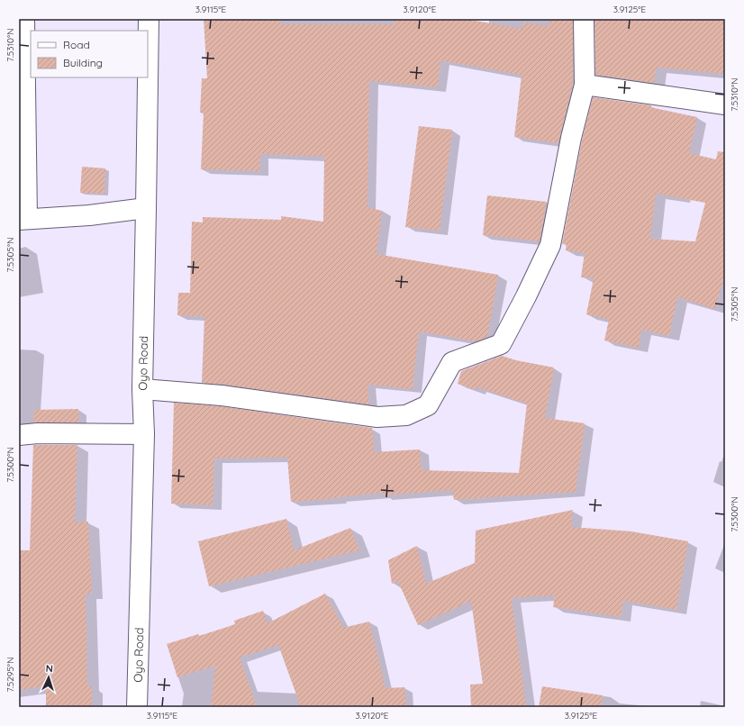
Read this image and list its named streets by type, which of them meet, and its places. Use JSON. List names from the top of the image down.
{
  "streets": {
    "main road": ["Oyo Road"]
  },
  "legend": ["Road", "Building"],
  "north": "top",
  "coordinates": [
    "3.9115°E",
    "3.9120°E",
    "3.9125°E",
    "7.5310°N",
    "7.5305°N",
    "7.5300°N",
    "7.5295°N"
  ]
}
